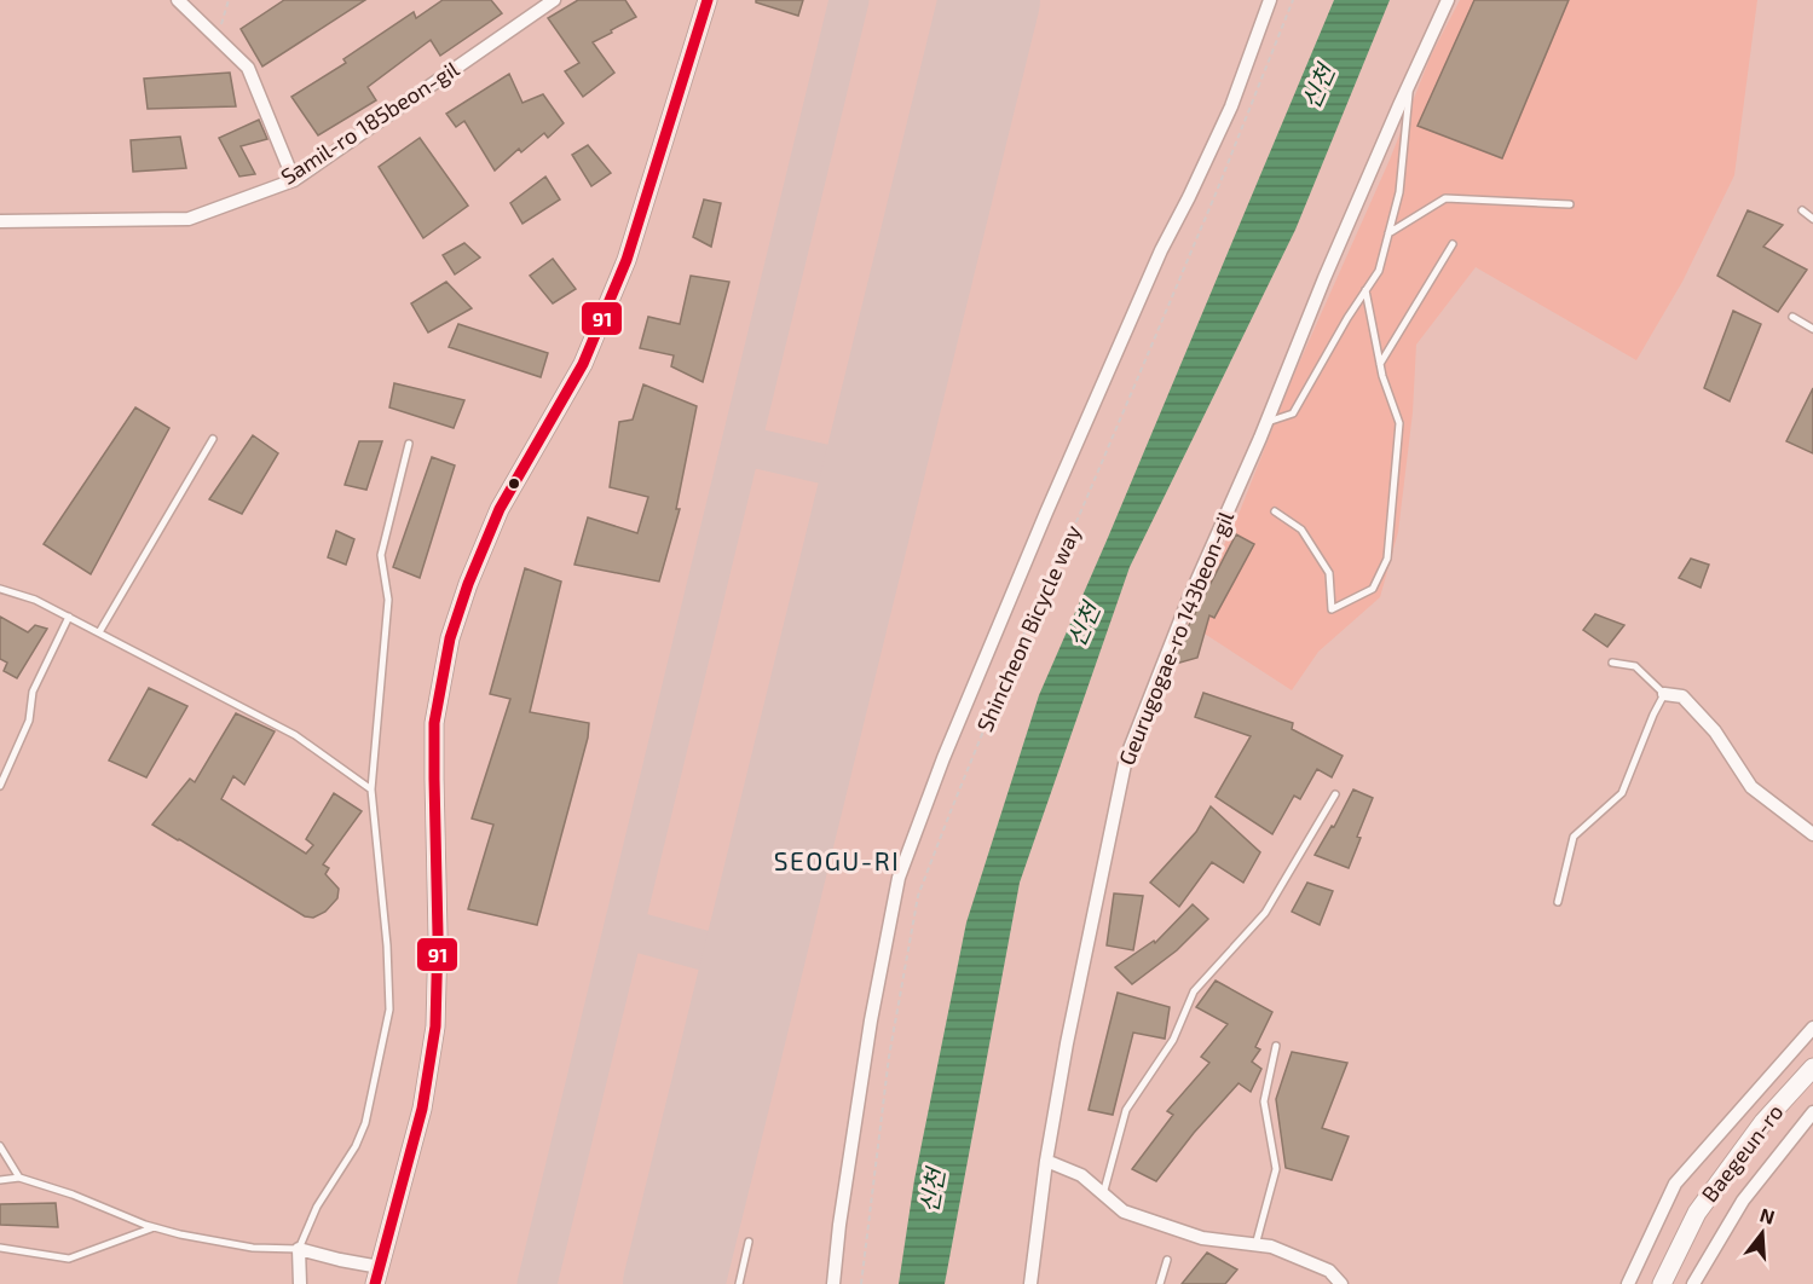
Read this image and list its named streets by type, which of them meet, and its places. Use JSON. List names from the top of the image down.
{
  "streets": {
    "main road": ["Baegeun-ro"],
    "street": ["Samil-ro 185beon-gil", "Geurugogae-ro 143beon-gil"],
    "path": ["Shincheon Bicycle way"]
  },
  "districts": ["SEOGU-RI"],
  "water": ["신천"],
  "lines": ["transit line 91"],
  "north": "top"
}
